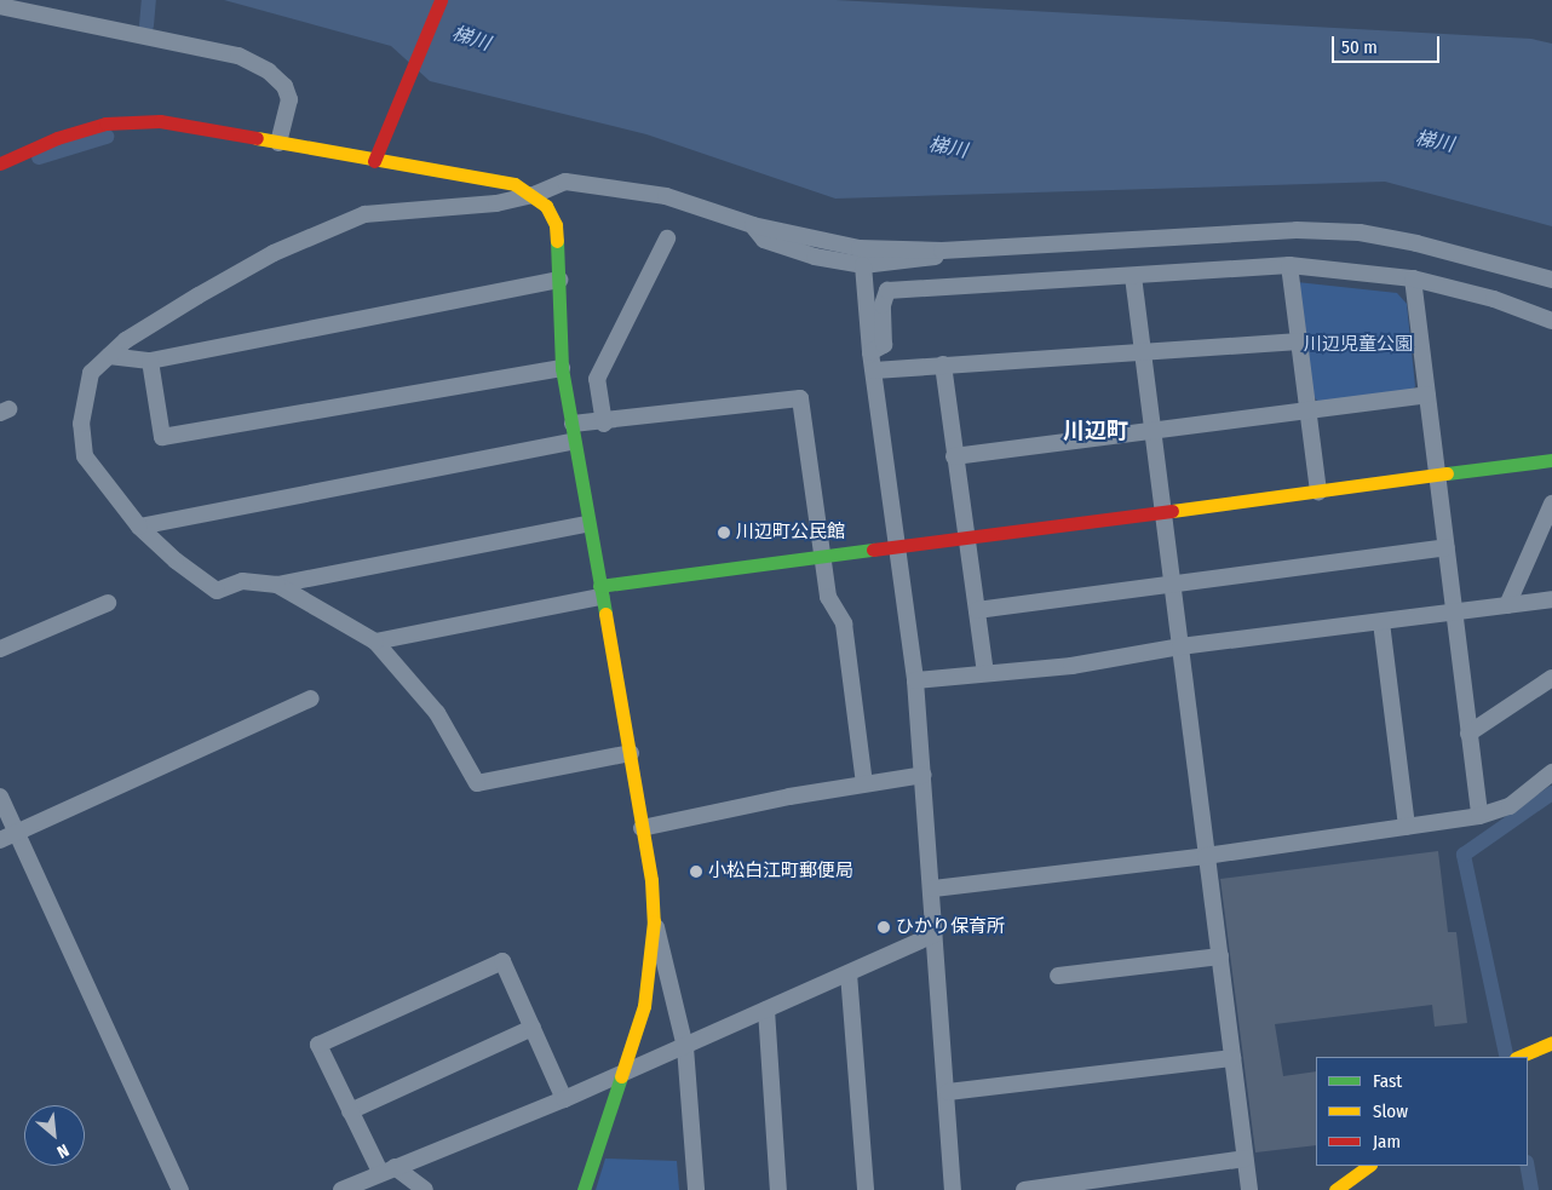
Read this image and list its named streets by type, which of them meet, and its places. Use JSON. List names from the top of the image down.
{
  "districts": ["川辺町"],
  "water": ["梯川"],
  "parks": ["川辺児童公園"],
  "places": ["川辺町公民館", "小松白江町郵便局", "ひかり保育所"],
  "legend": ["Fast", "Slow", "Jam"],
  "scale_bar": "50 m",
  "north": "bottom right"
}
